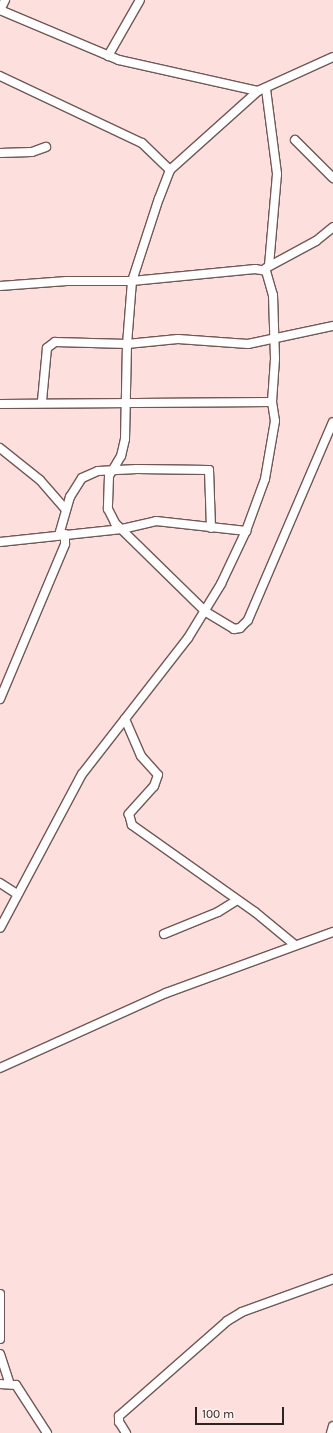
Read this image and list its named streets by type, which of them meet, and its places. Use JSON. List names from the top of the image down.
{
  "scale_bar": "100 m"
}
